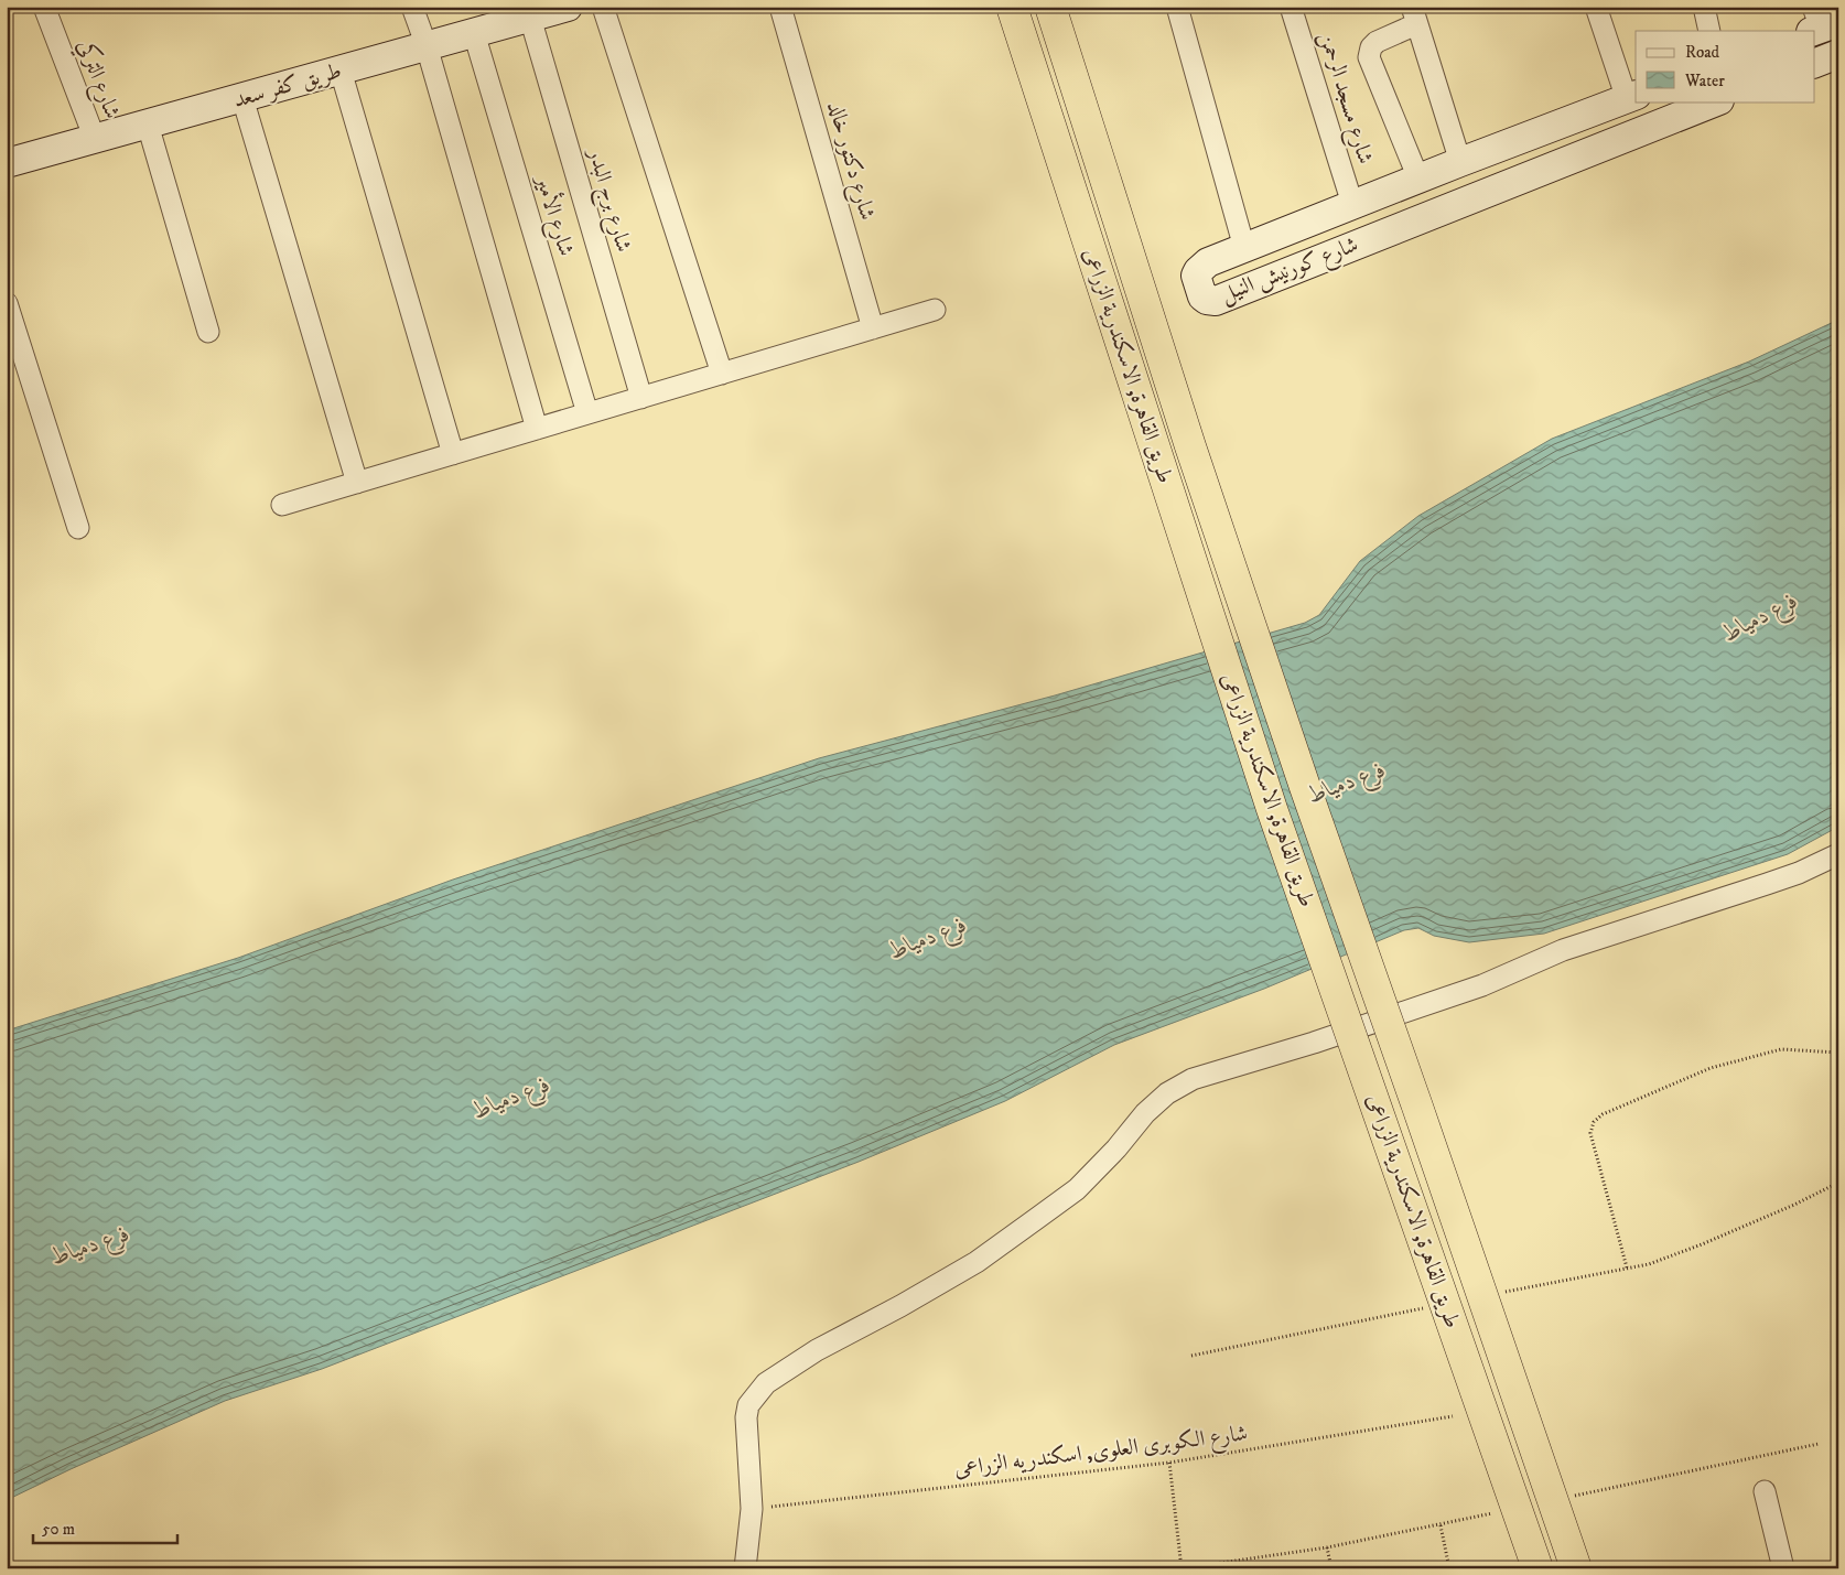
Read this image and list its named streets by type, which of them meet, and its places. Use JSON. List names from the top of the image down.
{
  "streets": {
    "highway": ["طريق القاهرة, الاسكندرية الزراعى"],
    "main road": ["طريق كفر سعد", "شارع كورنيش النيل"],
    "street": [
      "شارع التركي",
      "شارع مسجد الرحمن",
      "شارع دكتور خالد",
      "شارع برج البدر",
      "شارع الأمير"
    ],
    "path": ["شارع الكوبرى العلوى, اسكندريه الزراعى"]
  },
  "crossings": [
    ["شارع التركي", "طريق كفر سعد"],
    ["طريق كفر سعد", "شارع برج البدر"],
    ["طريق كفر سعد", "شارع الأمير"],
    ["شارع مسجد الرحمن", "شارع كورنيش النيل"]
  ],
  "water": ["فرع دمياط"],
  "legend": ["Road", "Water"],
  "scale_bar": "50 m"
}
